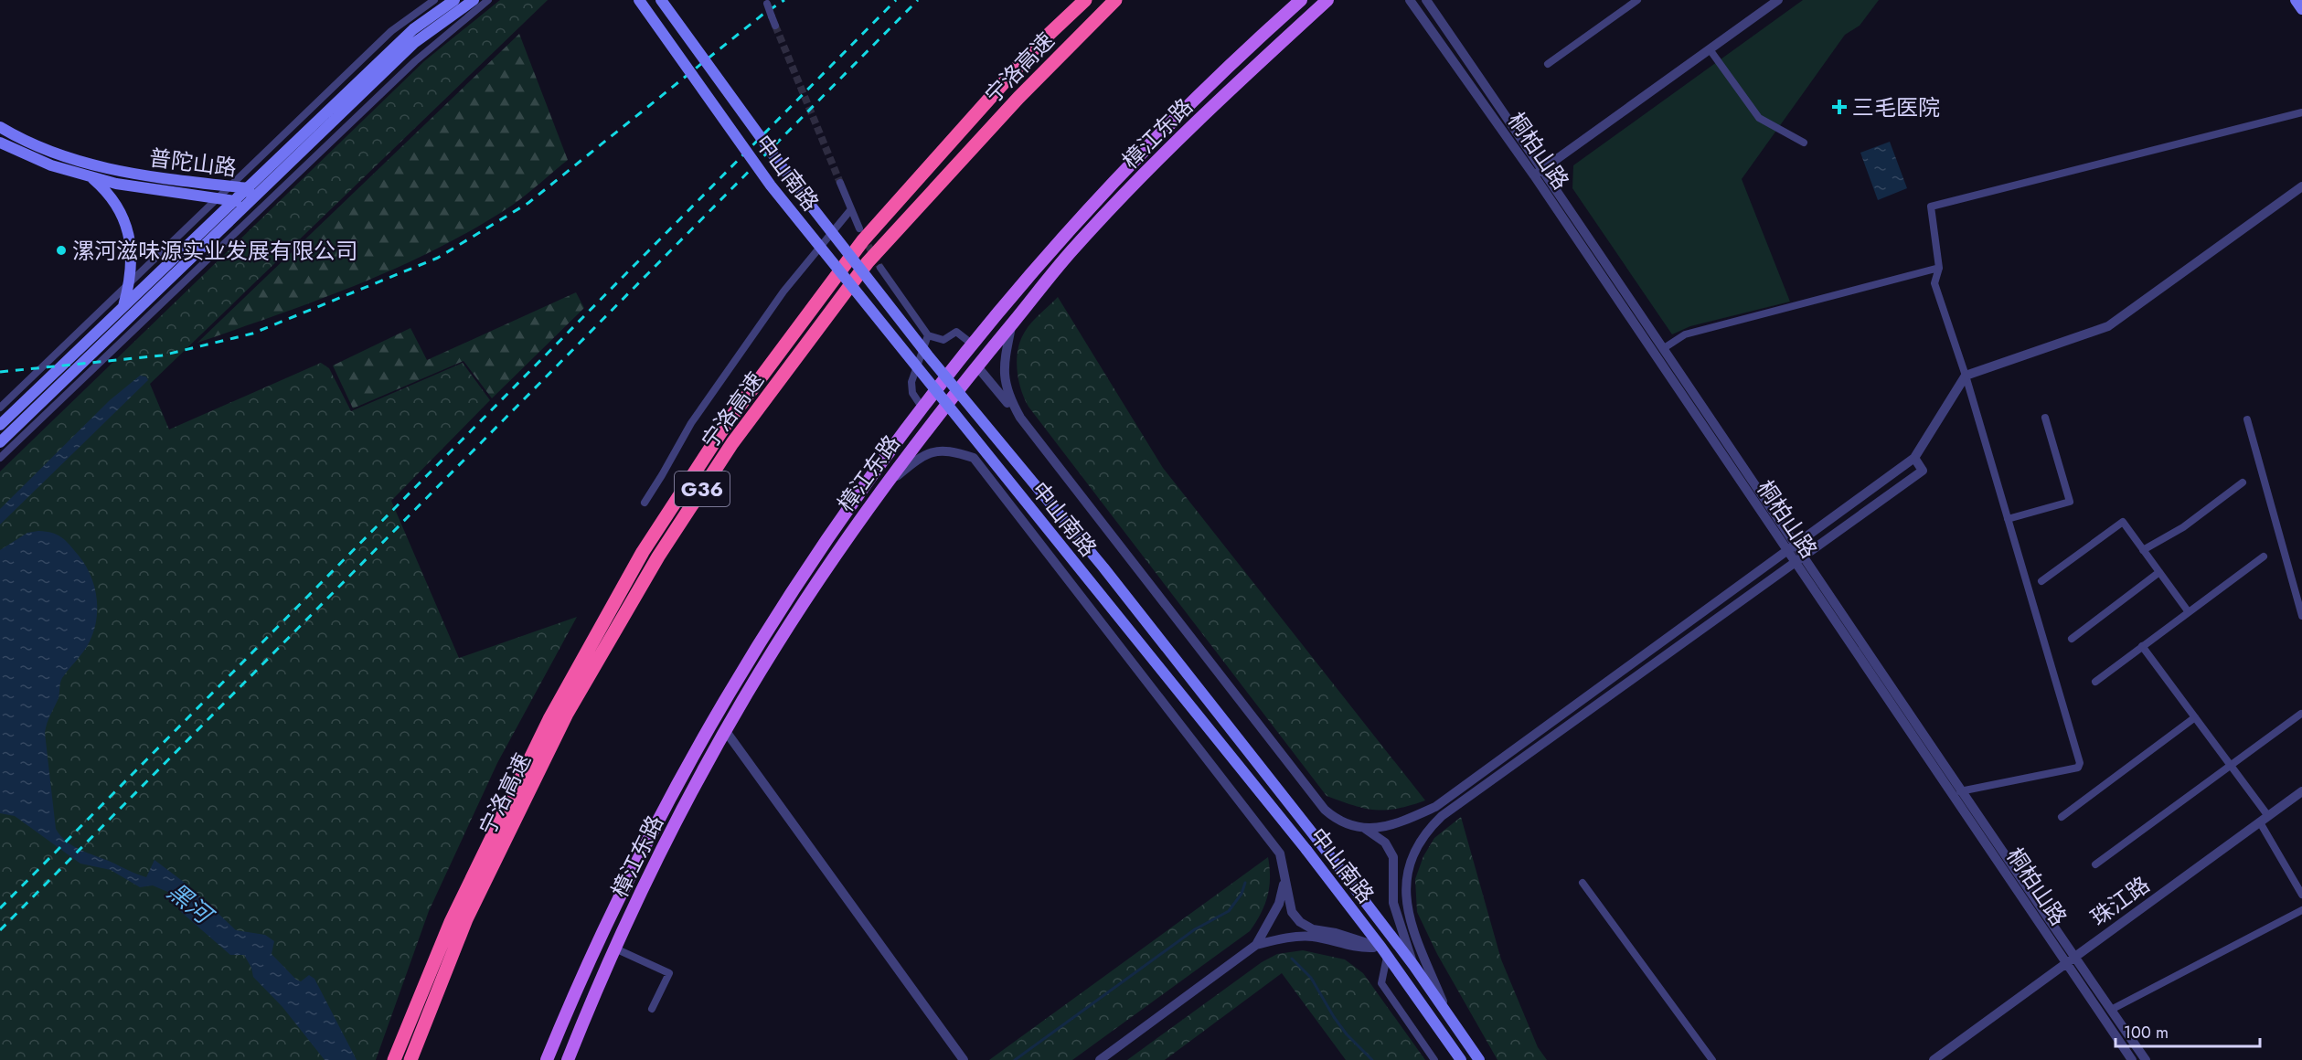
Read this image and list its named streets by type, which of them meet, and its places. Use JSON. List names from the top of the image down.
{
  "streets": {
    "highway": ["宁洛高速", "G36"],
    "main road": ["樟江东路", "普陀山路", "中山南路"],
    "street": ["桐柏山路", "珠江路"]
  },
  "crossings": [
    ["桐柏山路", "珠江路"]
  ],
  "water": ["黑河"],
  "places": {
    "health": ["三毛医院"],
    "other": ["漯河滋味源实业发展有限公司"]
  },
  "scale_bar": "100 m"
}
